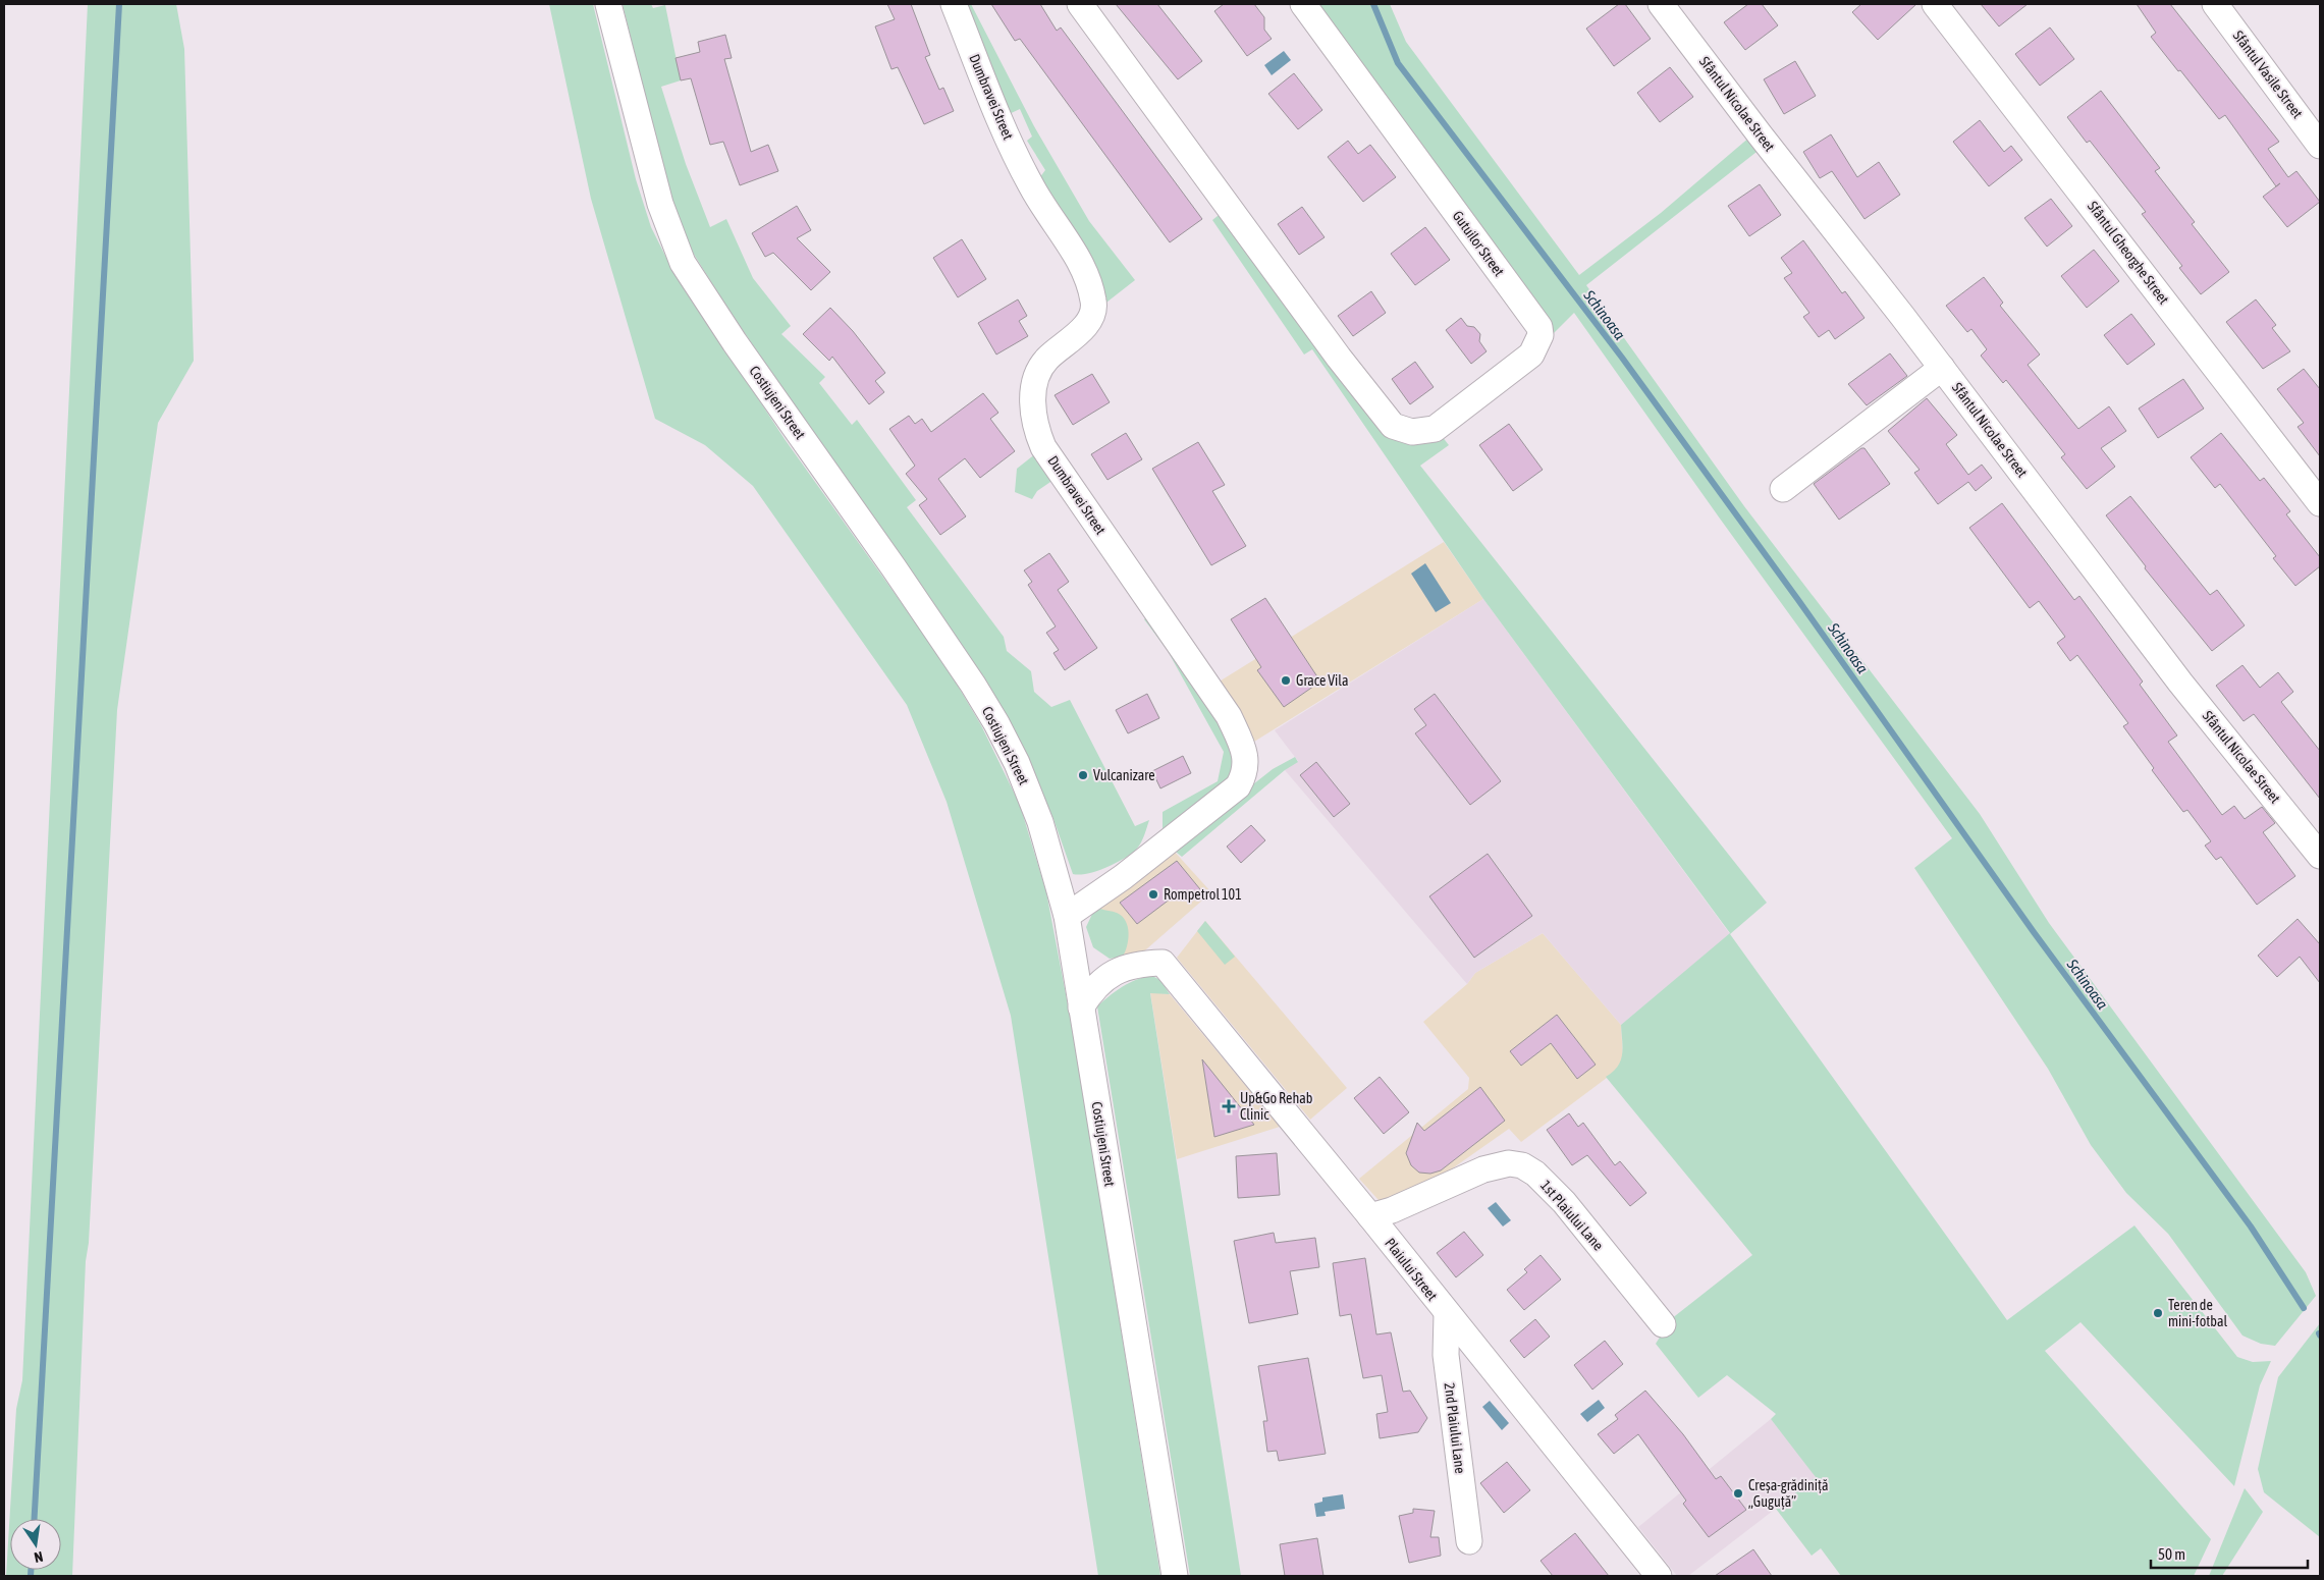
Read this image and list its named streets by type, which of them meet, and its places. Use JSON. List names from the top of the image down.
{
  "streets": {
    "street": [
      "Sfântul Vasile Street",
      "Dumbravei Street",
      "Sfântul Nicolae Street",
      "Gutuilor Street",
      "Sfântul Gheorghe Street",
      "Costiujeni Street",
      "1st Plaiului Lane",
      "Plaiului Street",
      "2nd Plaiului Lane"
    ]
  },
  "crossings": [
    ["Dumbravei Street", "Costiujeni Street"],
    ["Costiujeni Street", "Plaiului Street"],
    ["1st Plaiului Lane", "Plaiului Street"],
    ["Plaiului Street", "2nd Plaiului Lane"]
  ],
  "water": ["Schinoasa"],
  "places": {
    "other": [
      "Grace Vila",
      "Vulcanizare",
      "Rompetrol 101",
      "Teren de mini-fotbal",
      "Creșa-grădiniță „Guguță”"
    ],
    "health": ["Up&Go Rehab Clinic"]
  },
  "scale_bar": "50 m",
  "north": "bottom"
}
